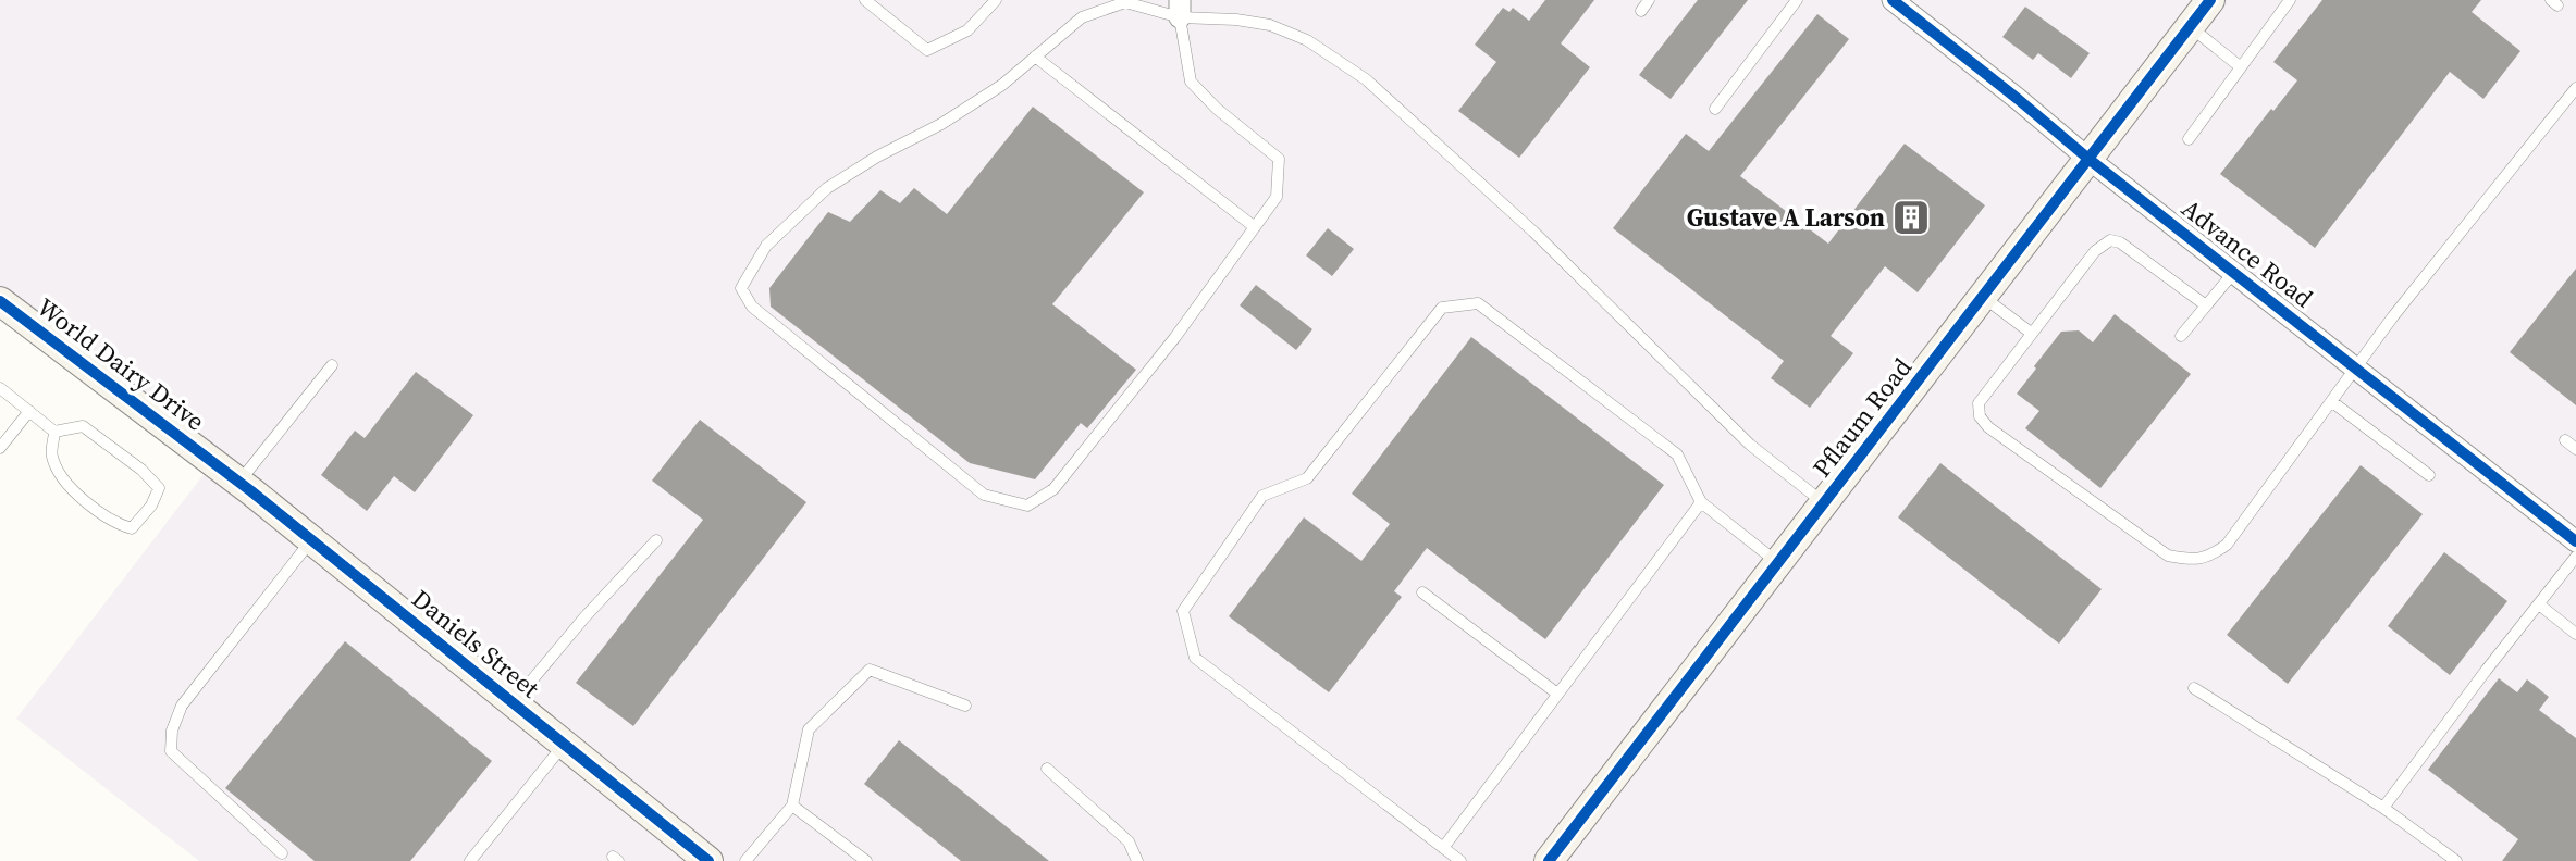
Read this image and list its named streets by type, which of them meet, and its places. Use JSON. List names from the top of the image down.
{
  "streets": {
    "street": [
      "Advance Road",
      "World Dairy Drive",
      "Pflaum Road",
      "Daniels Street"
    ]
  },
  "crossings": [
    ["Advance Road", "Pflaum Road"],
    ["World Dairy Drive", "Daniels Street"]
  ],
  "places": {
    "building": ["Gustave A Larson"]
  }
}
